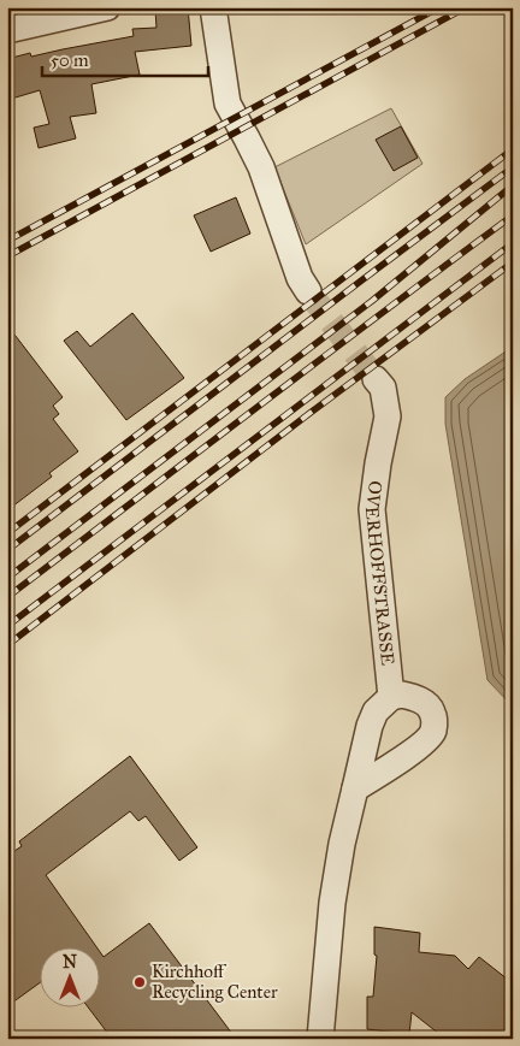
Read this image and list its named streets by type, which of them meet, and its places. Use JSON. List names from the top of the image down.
{
  "streets": {
    "street": ["OVERHOFFSTRASSE"]
  },
  "places": ["Kirchhoff Recycling Center"],
  "scale_bar": "50 m",
  "north": "top"
}
